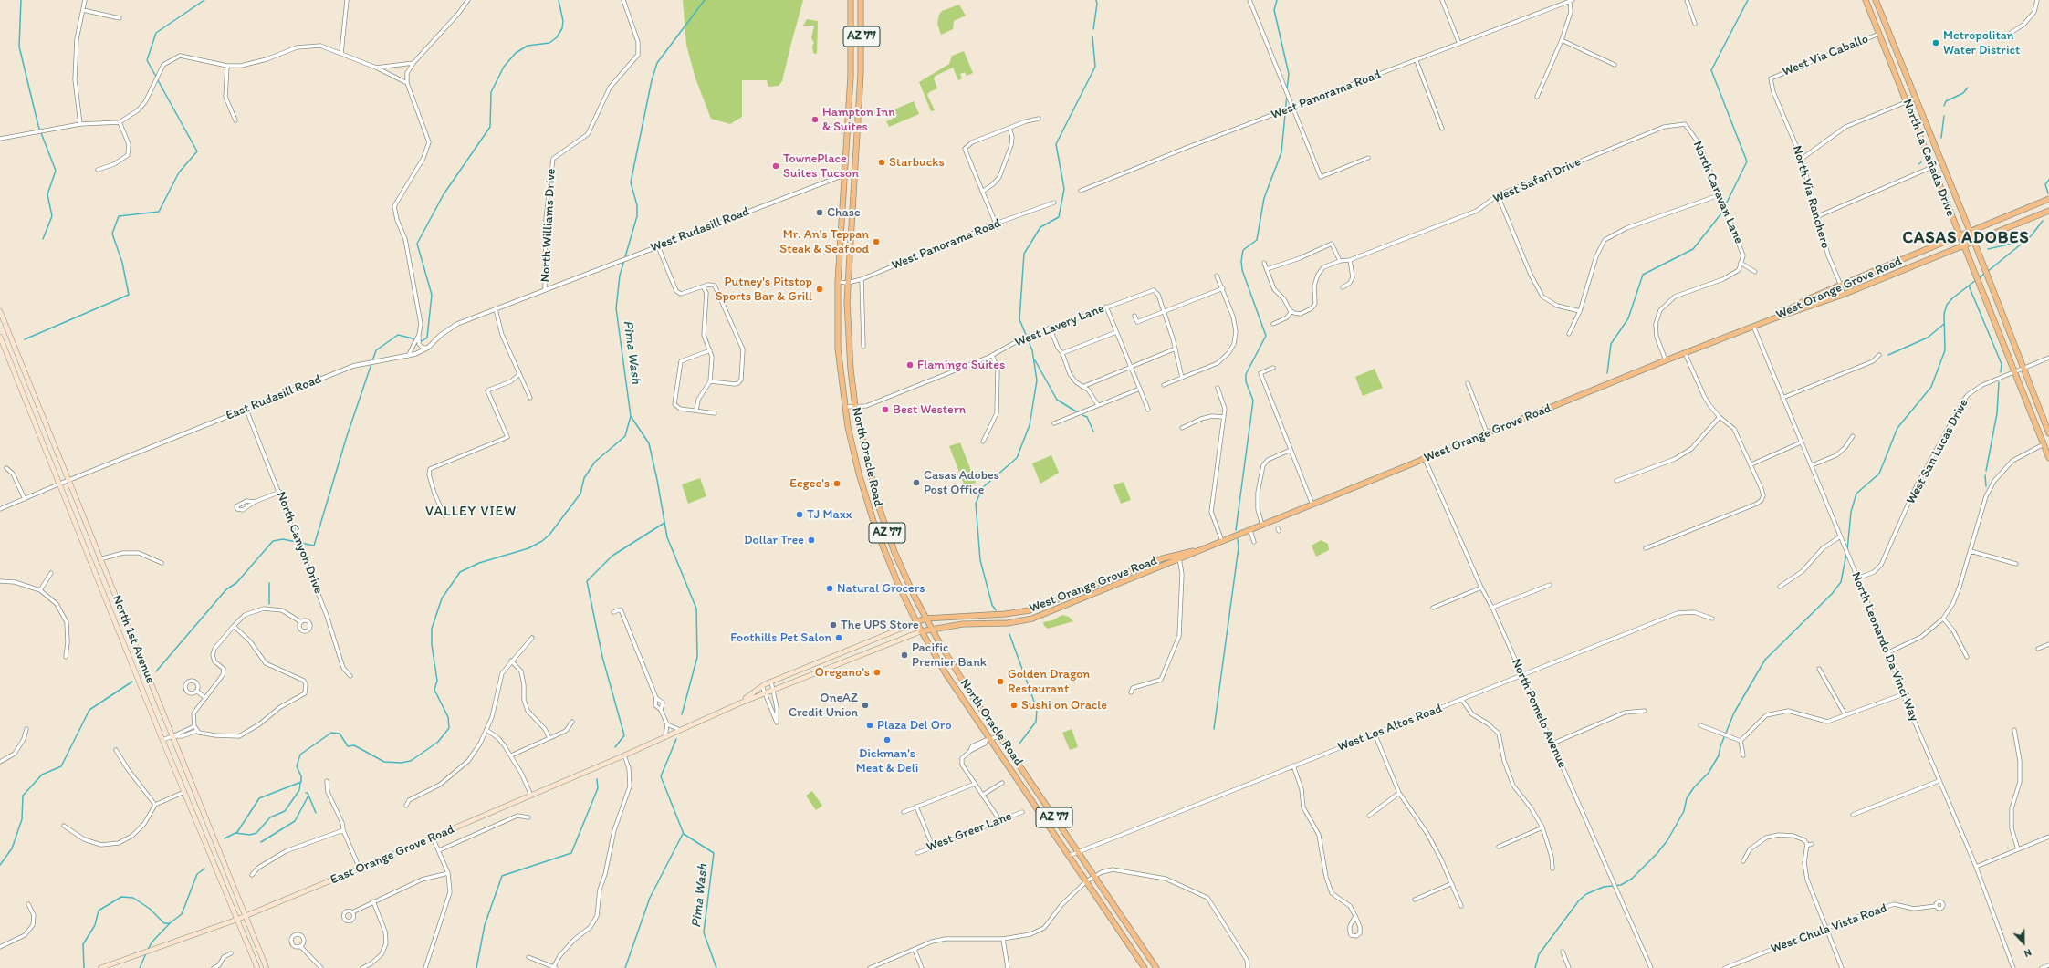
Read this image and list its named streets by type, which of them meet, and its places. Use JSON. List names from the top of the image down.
{
  "streets": {
    "main road": [
      "AZ 77",
      "North La Cañada Drive",
      "West Orange Grove Road",
      "North Oracle Road",
      "North 1st Avenue",
      "East Orange Grove Road"
    ],
    "street": [
      "West Via Caballo",
      "West Panorama Road",
      "West Safari Drive",
      "North Caravan Lane",
      "North Via Ranchero",
      "North Williams Drive",
      "West Rudasill Road",
      "West Lavery Lane",
      "East Rudasill Road",
      "West San Lucas Drive",
      "North Canyon Drive",
      "North Leonardo Da Vinci Way",
      "North Pomelo Avenue",
      "West Los Altos Road",
      "West Greer Lane",
      "West Chula Vista Road"
    ]
  },
  "crossings": [
    ["West Via Caballo", "North La Cañada Drive"],
    ["West Via Caballo", "North Via Ranchero"],
    ["West Panorama Road", "North Oracle Road"],
    ["North La Cañada Drive", "West Orange Grove Road"],
    ["North La Cañada Drive", "West San Lucas Drive"],
    ["West Safari Drive", "North Caravan Lane"],
    ["North Caravan Lane", "West Orange Grove Road"],
    ["North Via Ranchero", "West Orange Grove Road"],
    ["North Williams Drive", "West Rudasill Road"],
    ["North Williams Drive", "East Rudasill Road"],
    ["West Rudasill Road", "East Rudasill Road"],
    ["West Rudasill Road", "North Oracle Road"],
    ["West Orange Grove Road", "North Oracle Road"],
    ["West Orange Grove Road", "North Leonardo Da Vinci Way"],
    ["West Orange Grove Road", "North Pomelo Avenue"],
    ["West Orange Grove Road", "East Orange Grove Road"],
    ["West Lavery Lane", "North Oracle Road"],
    ["East Rudasill Road", "North Canyon Drive"],
    ["East Rudasill Road", "North 1st Avenue"],
    ["West San Lucas Drive", "North Leonardo Da Vinci Way"],
    ["North Oracle Road", "West Los Altos Road"],
    ["North 1st Avenue", "East Orange Grove Road"],
    ["North Pomelo Avenue", "West Los Altos Road"]
  ],
  "districts": ["CASAS ADOBES", "VALLEY VIEW"],
  "water": ["Pima Wash"],
  "places": [
    "Metropolitan Water District",
    "Hampton Inn & Suites",
    "Starbucks",
    "TownePlace Suites Tucson",
    "Chase",
    "Mr. An's Teppan Steak & Seafood",
    "Putney's Pitstop Sports Bar & Grill",
    "Flamingo Suites",
    "Best Western",
    "Casas Adobes Post Office",
    "Eegee's",
    "TJ Maxx",
    "Dollar Tree",
    "Natural Grocers",
    "The UPS Store",
    "Foothills Pet Salon",
    "Pacific Premier Bank",
    "Oregano's",
    "Golden Dragon Restaurant",
    "OneAZ Credit Union",
    "Sushi on Oracle",
    "Plaza Del Oro",
    "Dickman's Meat & Deli"
  ],
  "north": "bottom"
}
